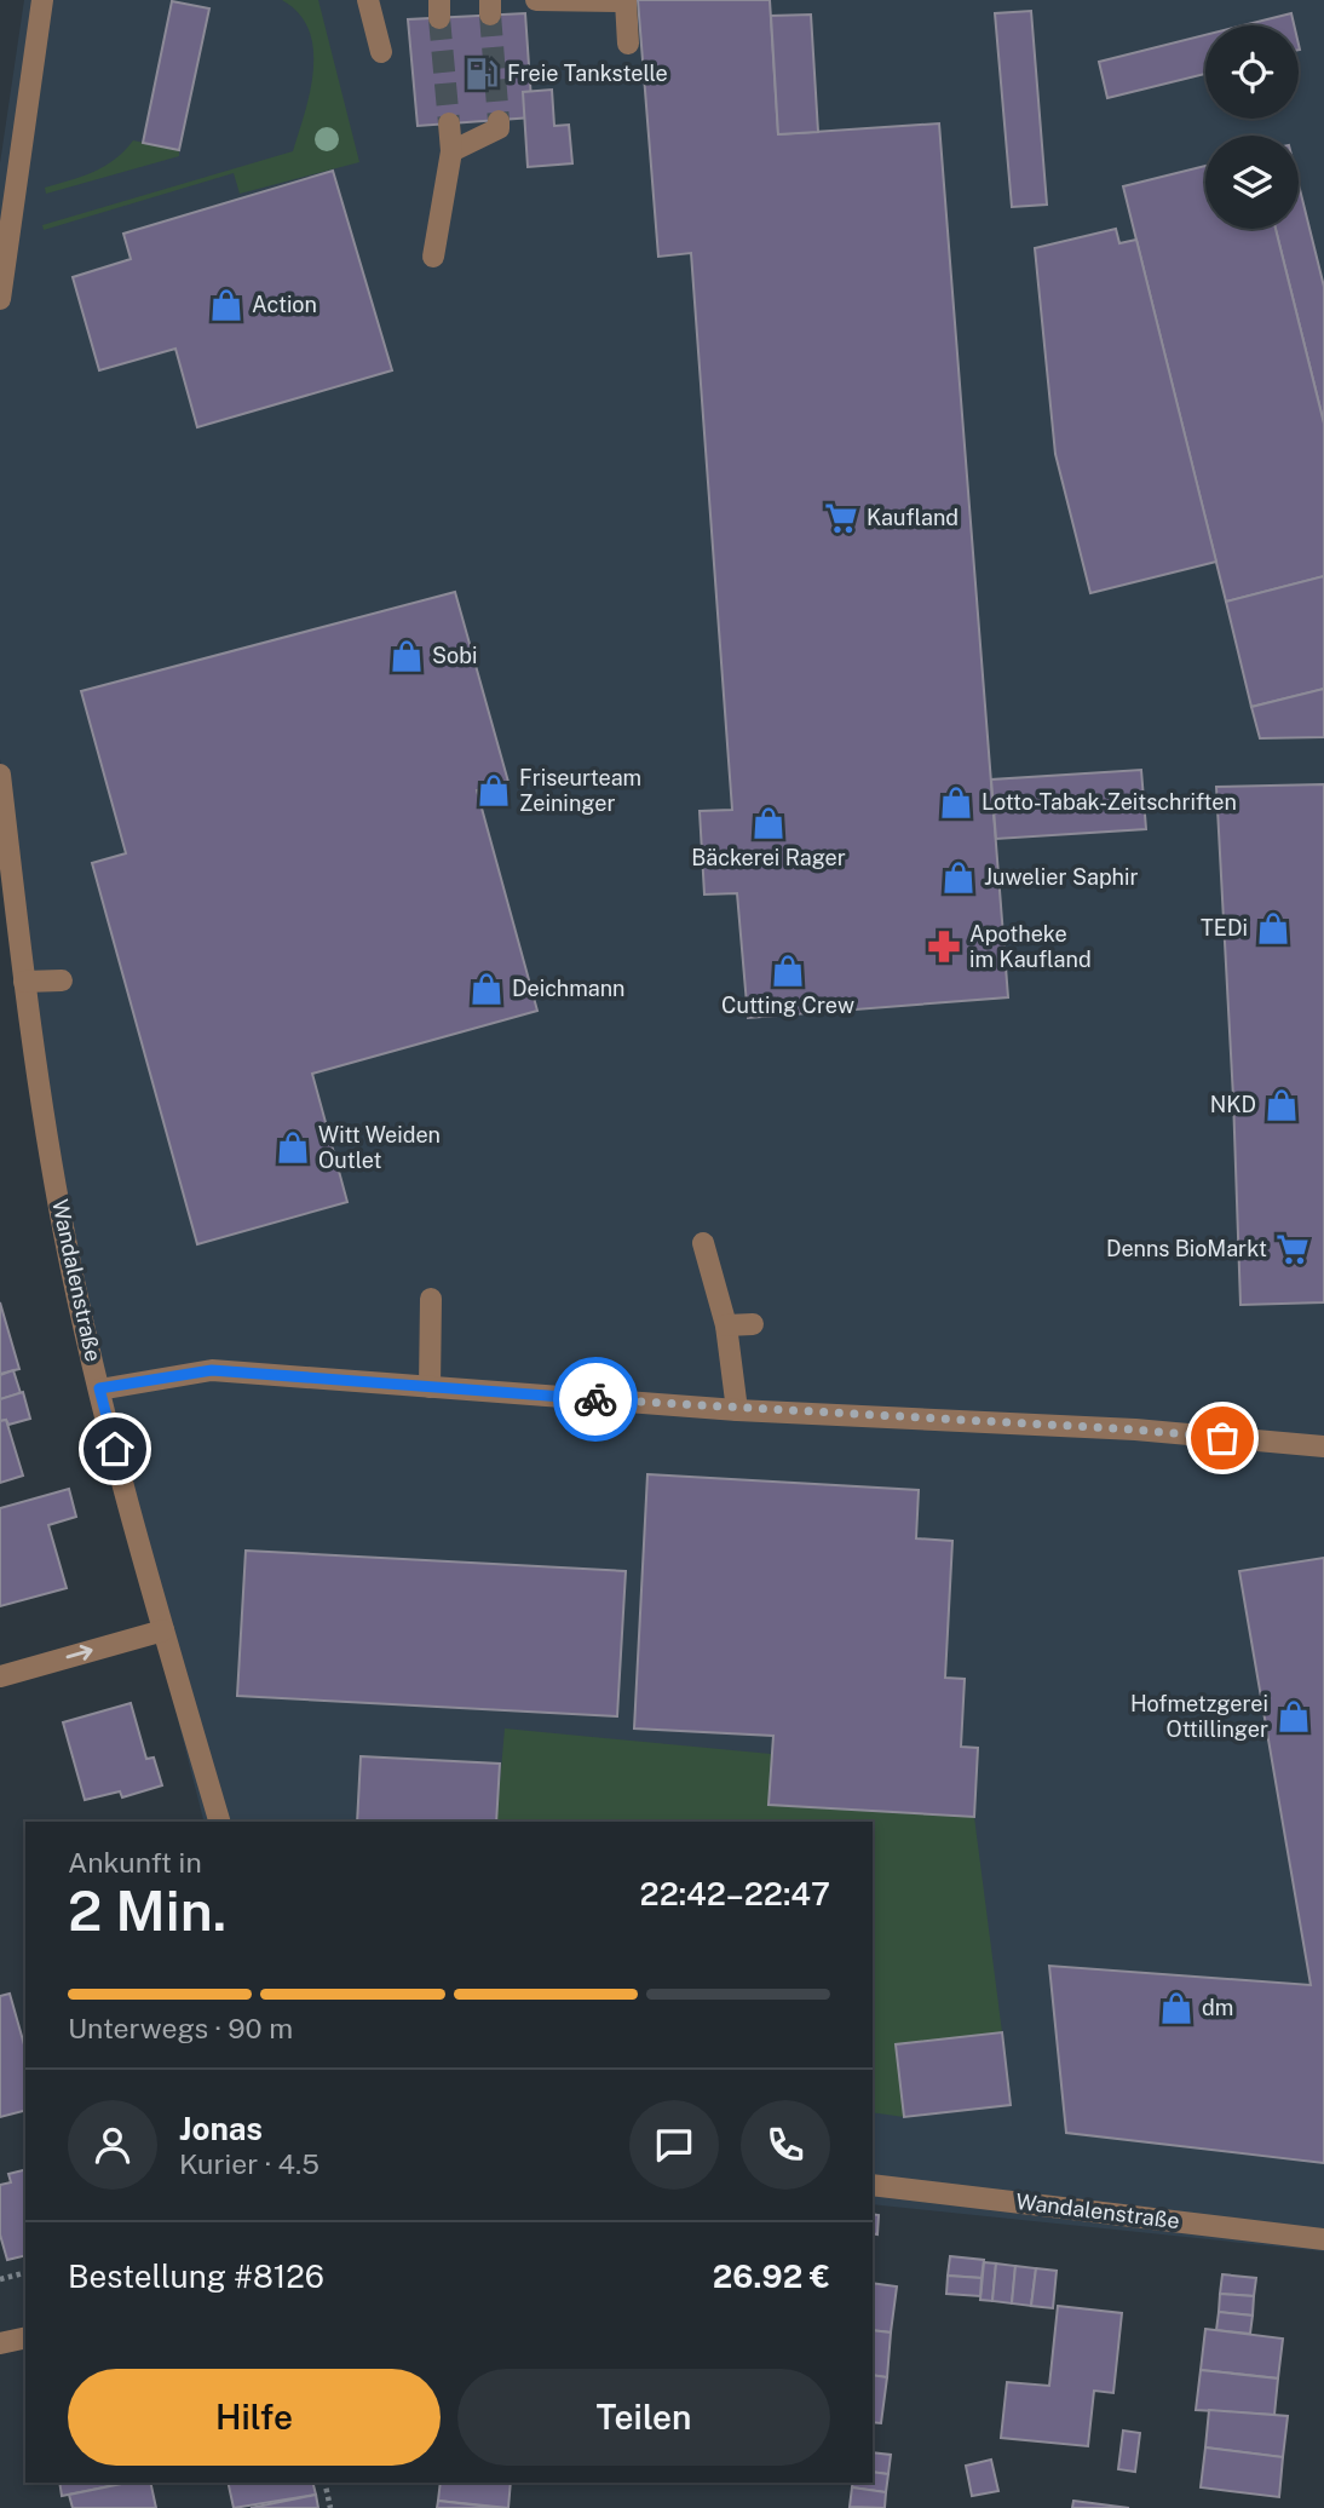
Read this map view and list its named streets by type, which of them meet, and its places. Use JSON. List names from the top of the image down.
{
  "streets": {
    "street": ["Wandalenstraße"]
  },
  "places": {
    "fuel station": ["Freie Tankstelle"],
    "shop": [
      "Action",
      "Sobi",
      "Friseurteam Zeininger",
      "Lotto-Tabak-Zeitschriften",
      "Bäckerei Rager",
      "Juwelier Saphir",
      "TEDi",
      "Cutting Crew",
      "Deichmann",
      "NKD",
      "Witt Weiden Outlet",
      "Hofmetzgerei Ottillinger",
      "dm"
    ],
    "supermarket": ["Kaufland", "Denns BioMarkt"],
    "pharmacy": ["Apotheke im Kaufland"]
  },
  "page": {
    "heading": ["2 Min.", "Ankunft in", "22:42–22:47"],
    "panel": [
      "Jonas",
      "Kurier · 4.5",
      "Bestellung #8126",
      "26.92 €"
    ],
    "bar": "Unterwegs · 90 m",
    "buttons": ["Hilfe", "Teilen"]
  }
}
